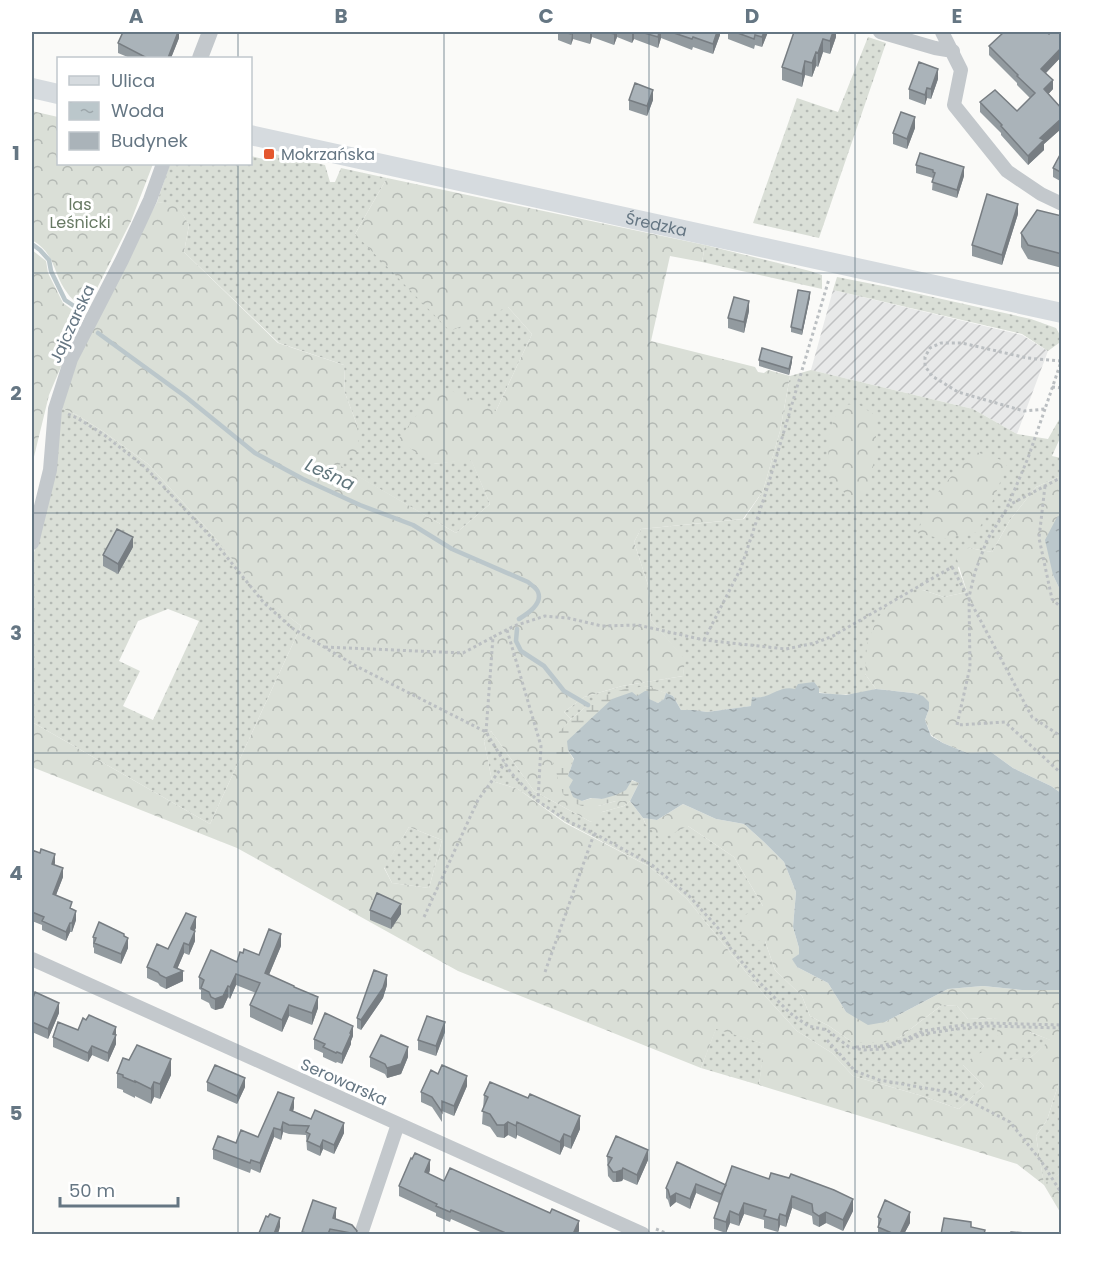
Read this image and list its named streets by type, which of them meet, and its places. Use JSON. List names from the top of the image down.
{
  "streets": {
    "main road": ["Średzka"],
    "street": ["Jajczarska", "Serowarska"]
  },
  "water": ["Leśna"],
  "parks": ["las Leśnicki"],
  "places": {
    "transit": ["Mokrzańska"]
  },
  "legend": ["Ulica", "Woda", "Budynek"],
  "scale_bar": "50 m",
  "grid": {
    "columns": [
      "A",
      "B",
      "C",
      "D",
      "E"
    ],
    "rows": [
      "1",
      "2",
      "3",
      "4",
      "5"
    ]
  }
}
